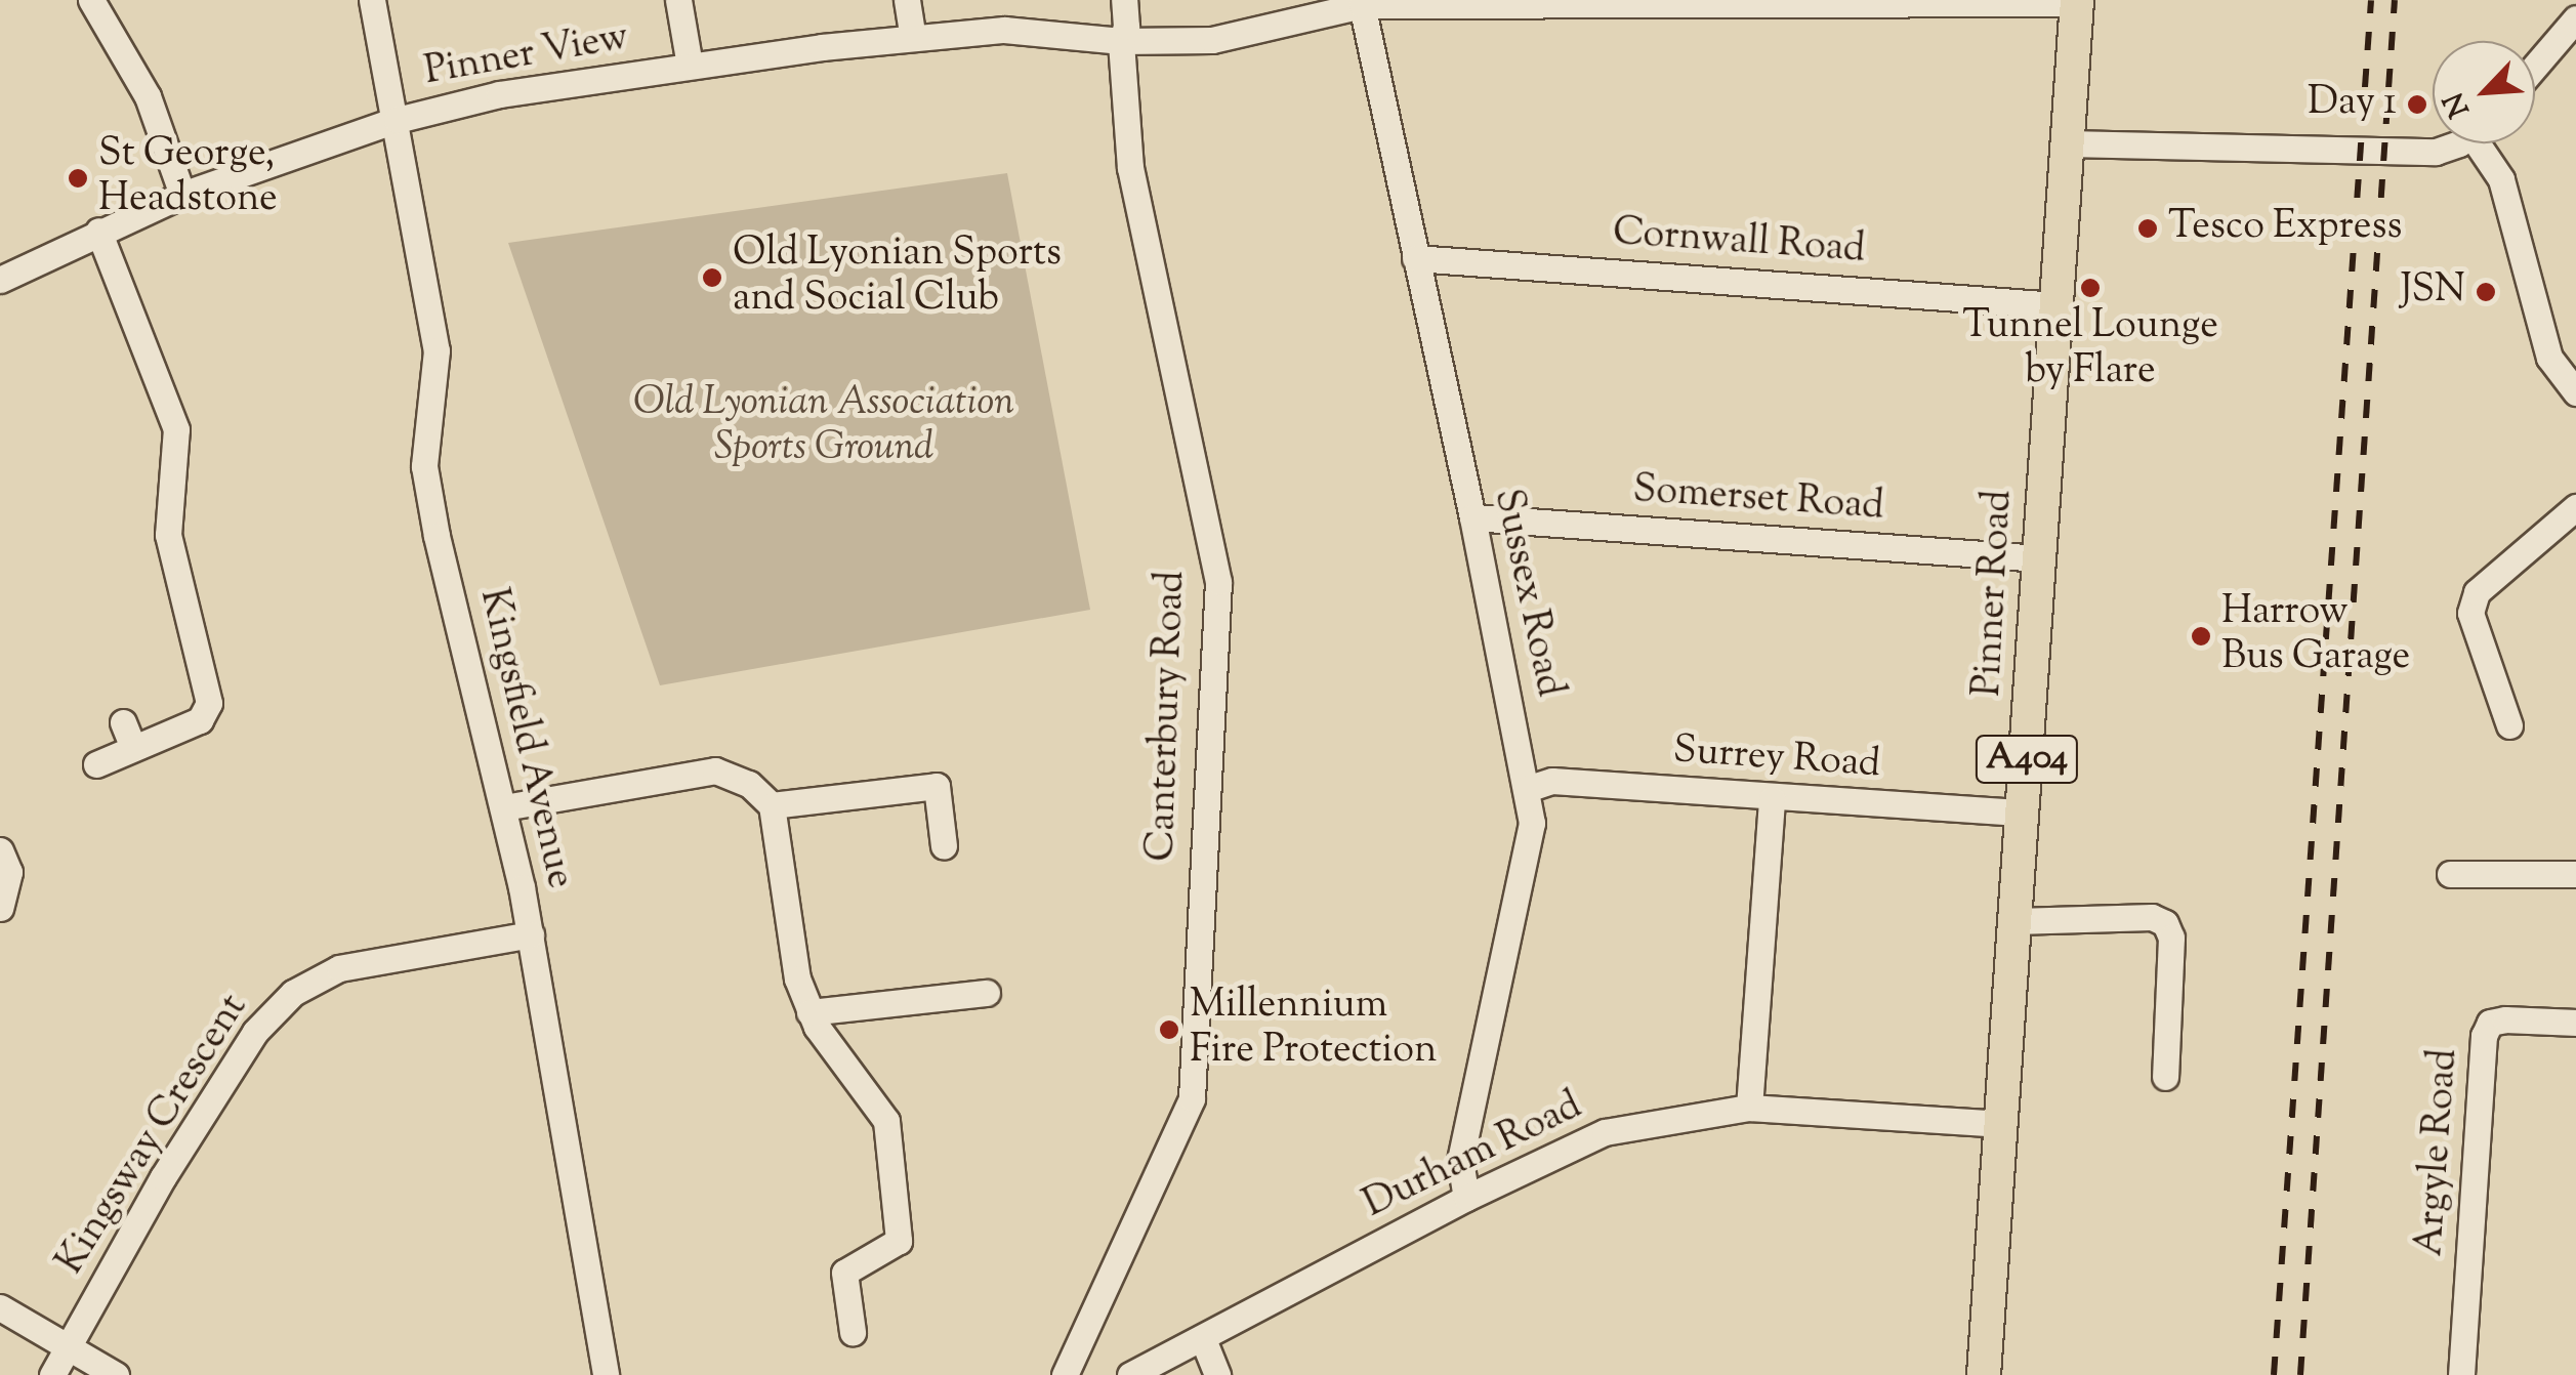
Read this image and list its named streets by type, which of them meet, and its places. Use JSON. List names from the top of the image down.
{
  "streets": {
    "main road": ["Pinner Road", "A404"],
    "street": [
      "Pinner View",
      "Cornwall Road",
      "Somerset Road",
      "Sussex Road",
      "Canterbury Road",
      "Kingsfield Avenue",
      "Surrey Road",
      "Kingsway Crescent",
      "Argyle Road",
      "Durham Road"
    ]
  },
  "crossings": [
    ["Pinner View", "Sussex Road"],
    ["Pinner View", "Pinner Road"],
    ["Pinner View", "Canterbury Road"],
    ["Pinner View", "Kingsfield Avenue"],
    ["Cornwall Road", "Sussex Road"],
    ["Cornwall Road", "Pinner Road"],
    ["Somerset Road", "Sussex Road"],
    ["Somerset Road", "Pinner Road"],
    ["Sussex Road", "Surrey Road"],
    ["Sussex Road", "Durham Road"],
    ["Pinner Road", "Surrey Road"],
    ["Pinner Road", "Durham Road"],
    ["Kingsfield Avenue", "Kingsway Crescent"]
  ],
  "parks": ["Old Lyonian Association Sports Ground"],
  "places": [
    "Day 1",
    "St George, Headstone",
    "Tesco Express",
    "Old Lyonian Sports and Social Club",
    "Tunnel Lounge by Flare",
    "JSN",
    "Harrow Bus Garage",
    "Millennium Fire Protection"
  ],
  "north": "bottom left"
}
